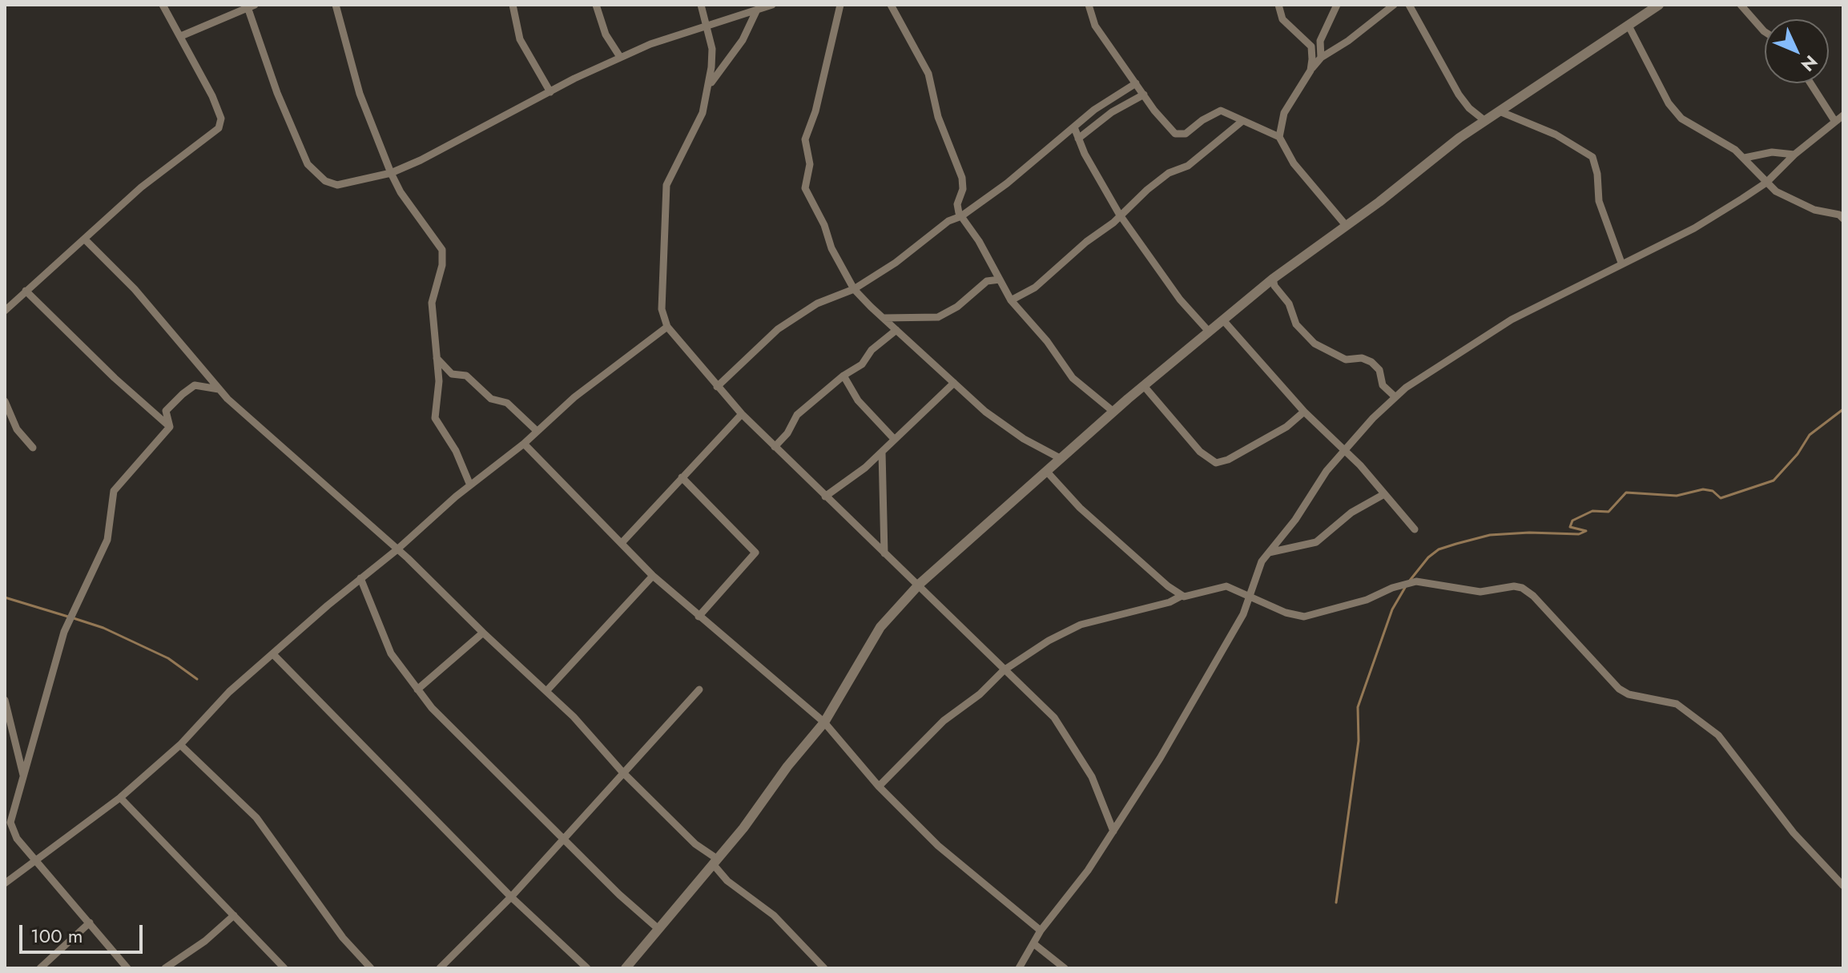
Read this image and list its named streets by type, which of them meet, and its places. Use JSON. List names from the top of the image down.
{
  "scale_bar": "100 m",
  "north": "bottom right"
}
